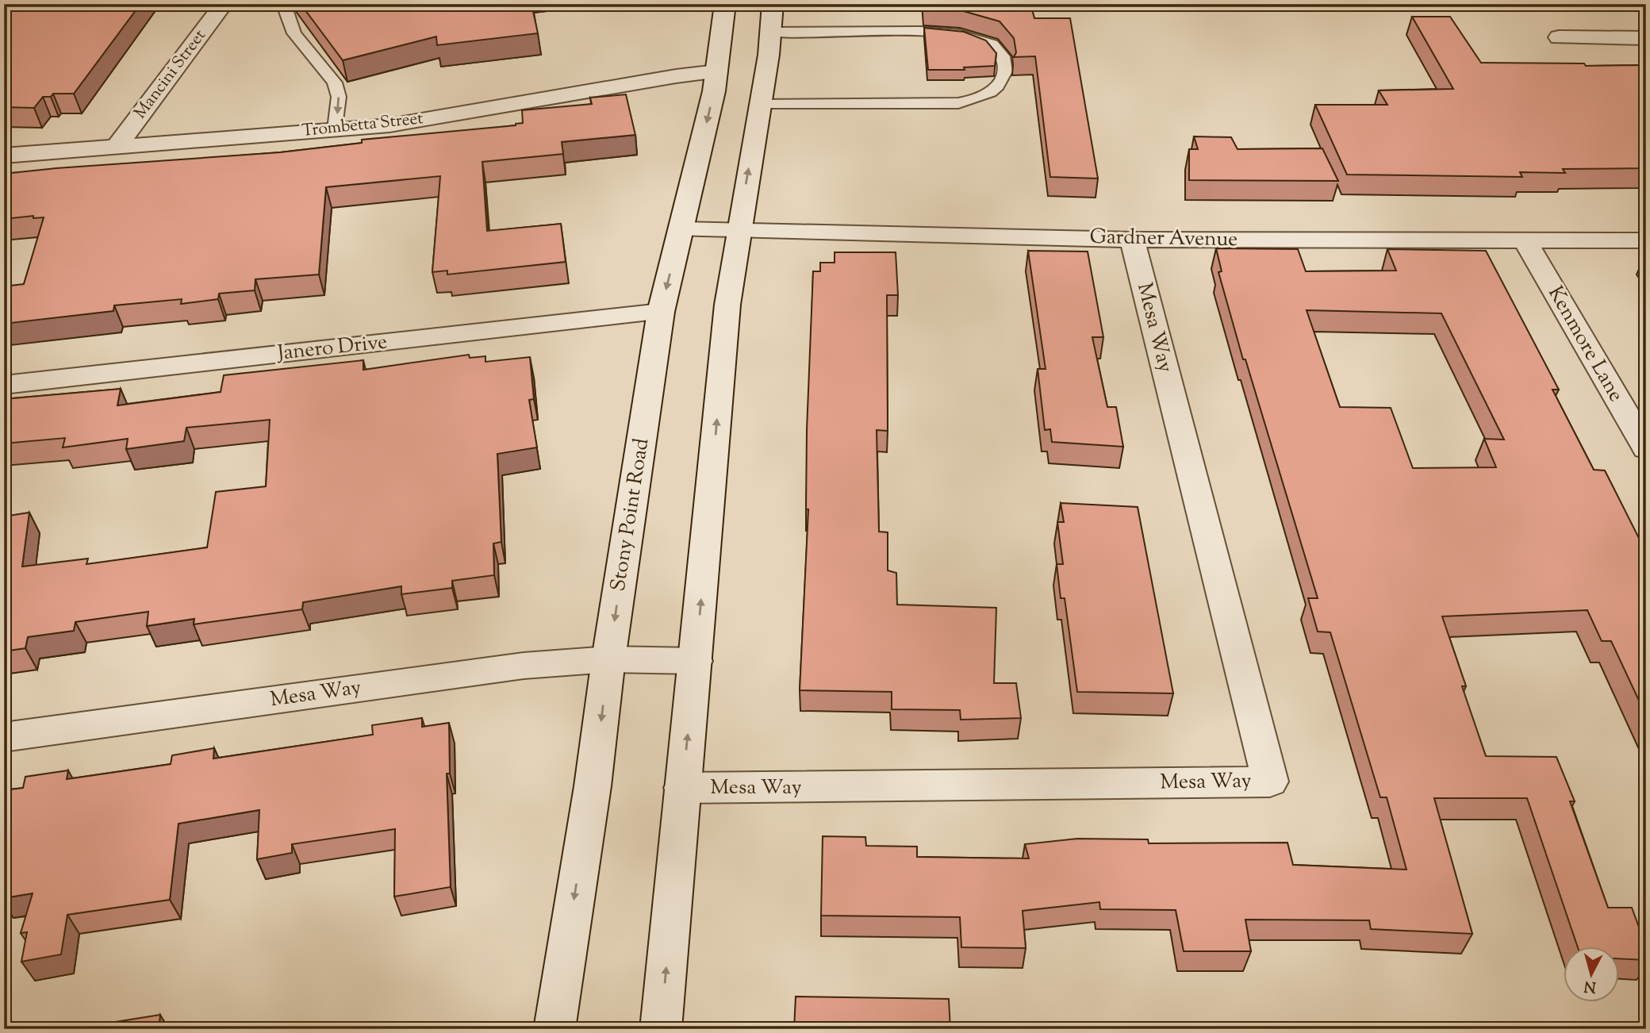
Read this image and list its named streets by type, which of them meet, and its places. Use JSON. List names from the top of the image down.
{
  "streets": {
    "street": [
      "Mancini Street",
      "Trombetta Street",
      "Gardner Avenue",
      "Mesa Way",
      "Kenmore Lane",
      "Janero Drive",
      "Stony Point Road"
    ]
  },
  "crossings": [
    ["Mancini Street", "Trombetta Street"],
    ["Trombetta Street", "Stony Point Road"],
    ["Gardner Avenue", "Mesa Way"],
    ["Gardner Avenue", "Kenmore Lane"],
    ["Gardner Avenue", "Stony Point Road"],
    ["Mesa Way", "Stony Point Road"],
    ["Janero Drive", "Stony Point Road"]
  ],
  "north": "bottom"
}
